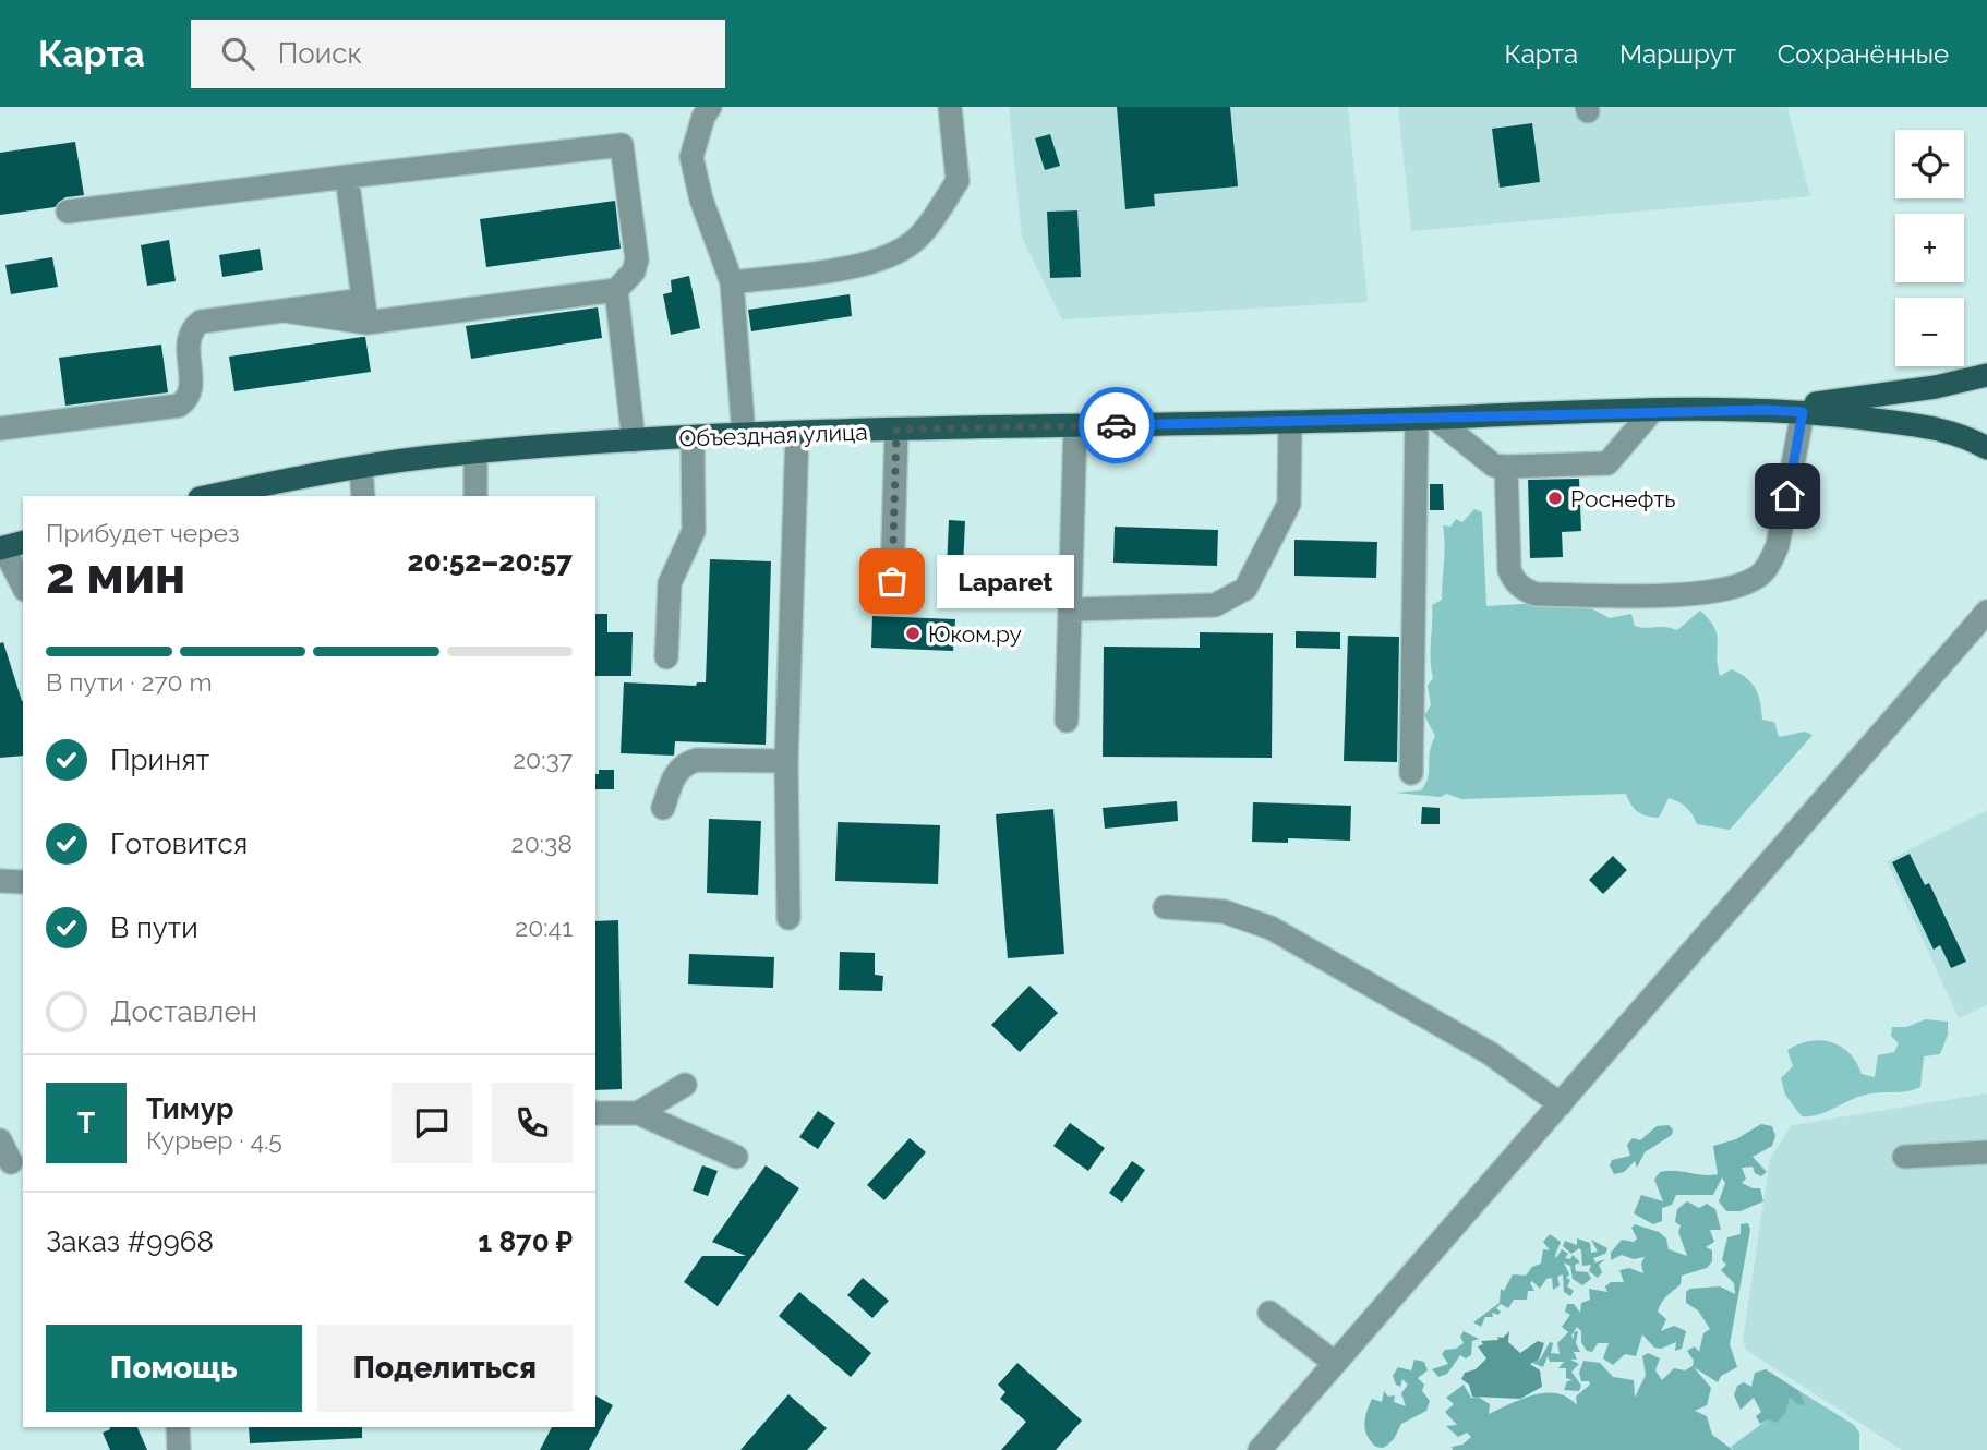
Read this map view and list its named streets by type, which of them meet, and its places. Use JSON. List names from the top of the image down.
{
  "streets": {
    "main road": ["Объездная улица"]
  },
  "places": ["Роснефть", "Laparet", "Юком.ру"],
  "page": {
    "header": "Карта",
    "search": "Поиск",
    "nav": ["Карта", "Маршрут", "Сохранённые"],
    "map_buttons": ["+", "−"],
    "heading": ["2 мин", "Прибудет через", "20:52–20:57"],
    "panel": [
      "Тимур",
      "Курьер · 4.5",
      "Заказ #9968",
      "1 870 ₽"
    ],
    "bubble": "Laparet",
    "bar": "В пути · 270 m",
    "list": [
      ["Принят", "20:37"],
      ["Готовится", "20:38"],
      ["В пути", "20:41"],
      "Доставлен"
    ],
    "round": "Т",
    "buttons": ["Помощь", "Поделиться"]
  }
}
